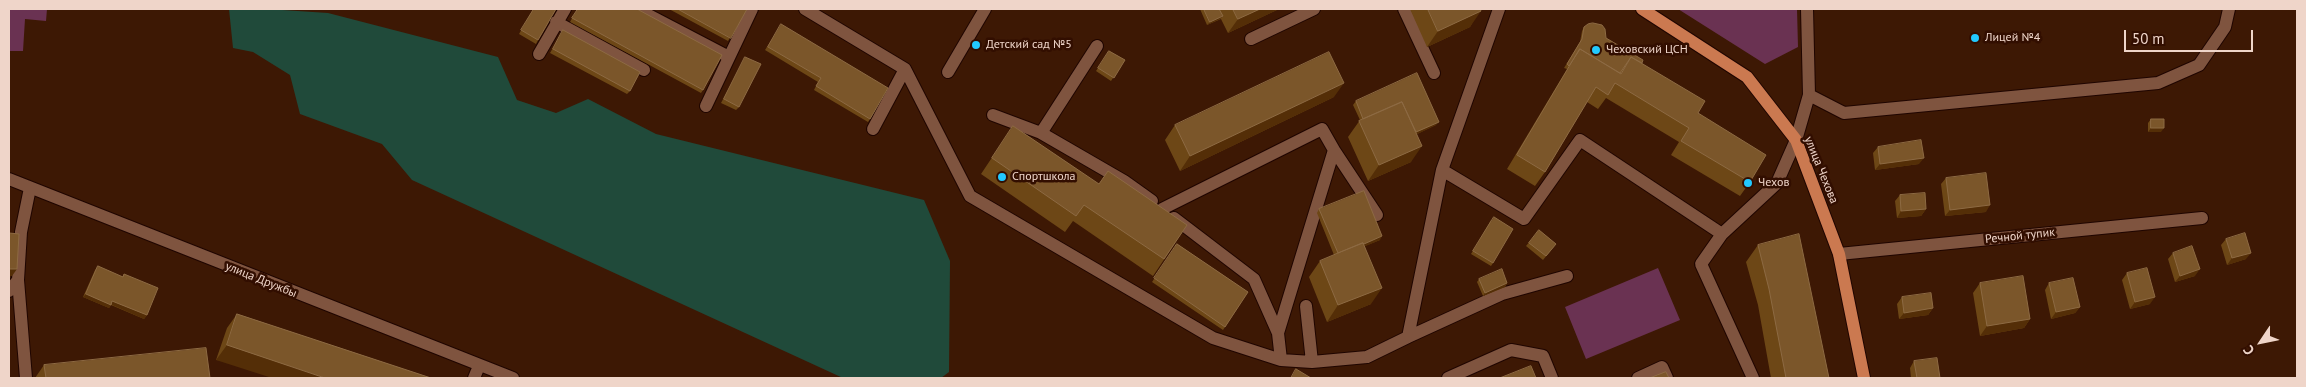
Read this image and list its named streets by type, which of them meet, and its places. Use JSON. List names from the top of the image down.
{
  "streets": {
    "main road": ["улица Чехова"],
    "street": ["Речной тупик", "улица Дружбы"]
  },
  "crossings": [
    ["улица Чехова", "Речной тупик"]
  ],
  "places": [
    "Лицей №4",
    "Детский сад №5",
    "Чеховский ЦСН",
    "Спортшкола",
    "Чехов"
  ],
  "scale_bar": "50 m",
  "north": "bottom left"
}
